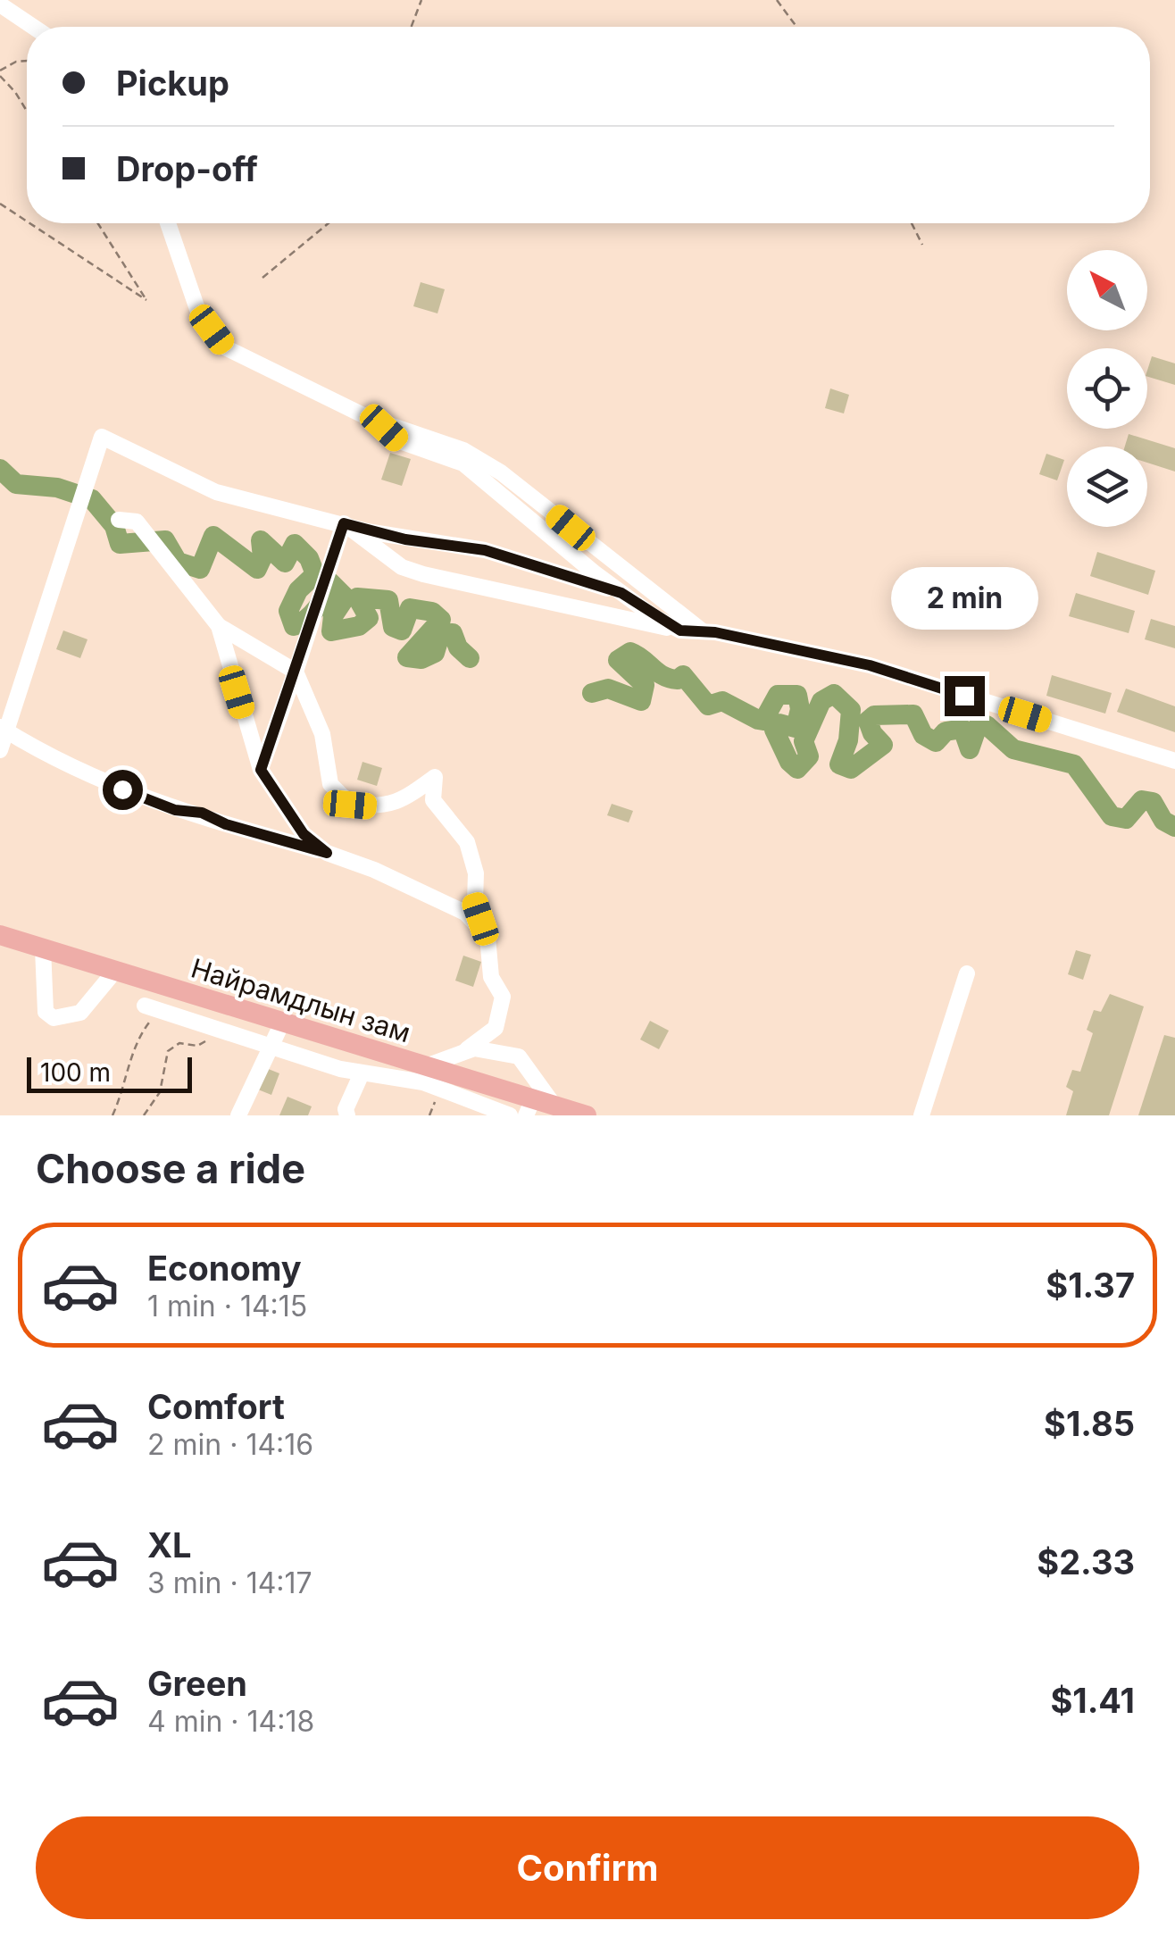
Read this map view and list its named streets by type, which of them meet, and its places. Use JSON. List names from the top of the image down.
{
  "streets": {
    "main road": ["Найрамдлын зам"]
  },
  "scale_bar": "100 m",
  "north": "top left",
  "page": {
    "banner": ["Pickup", "Drop-off"],
    "bubble": "2 min",
    "scale": "100 m",
    "heading": "Choose a ride",
    "list": [
      {
        "name": "Economy",
        "note": "1 min · 14:15",
        "value": "$1.37"
      },
      {
        "name": "Comfort",
        "note": "2 min · 14:16",
        "value": "$1.85"
      },
      {
        "name": "XL",
        "note": "3 min · 14:17",
        "value": "$2.33"
      },
      {
        "name": "Green",
        "note": "4 min · 14:18",
        "value": "$1.41"
      }
    ],
    "buttons": "Confirm"
  }
}
